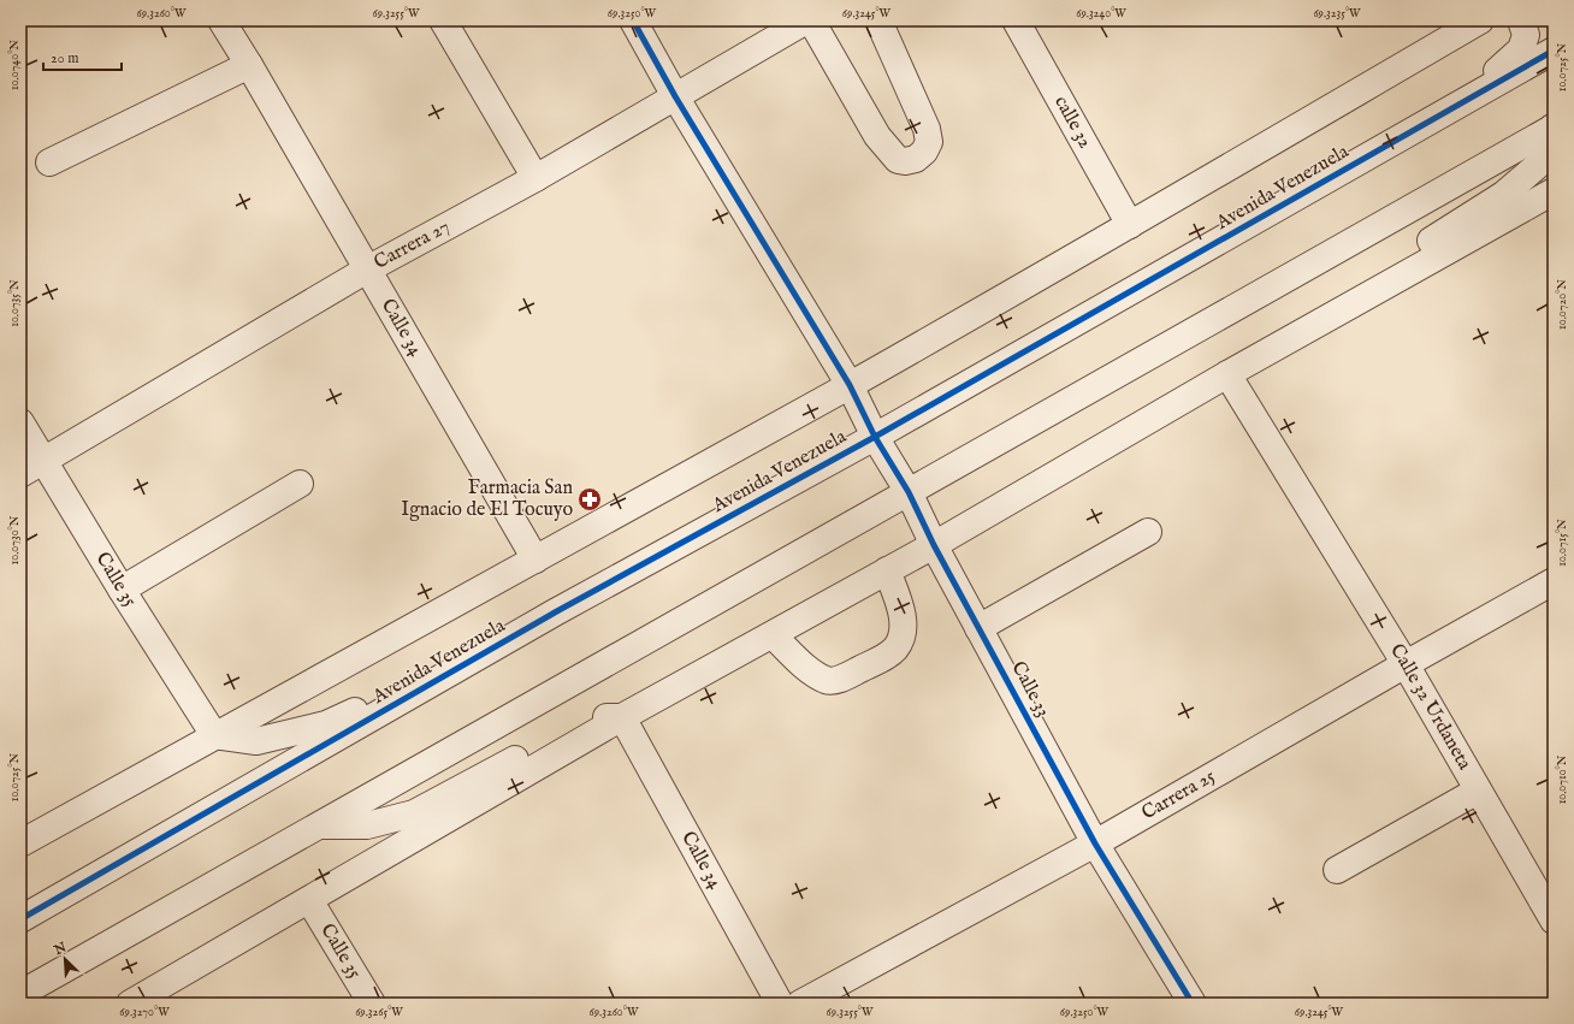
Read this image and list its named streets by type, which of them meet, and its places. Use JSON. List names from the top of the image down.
{
  "streets": {
    "street": [
      "calle 32",
      "Avenida Venezuela",
      "Carrera 27",
      "Calle 34",
      "Calle 35",
      "Calle 33",
      "Calle 32 Urdaneta",
      "Carrera 25"
    ]
  },
  "crossings": [
    ["Avenida Venezuela", "Calle 33"],
    ["Carrera 27", "Calle 34"],
    ["Carrera 27", "Calle 35"],
    ["Carrera 27", "Calle 33"],
    ["Calle 33", "Carrera 25"],
    ["Calle 32 Urdaneta", "Carrera 25"]
  ],
  "places": {
    "pharmacy": ["Farmacia San Ignacio de El Tocuyo"]
  },
  "scale_bar": "20 m",
  "north": "top left",
  "coordinates": [
    "69.3260°W",
    "69.3255°W",
    "69.3250°W",
    "69.3245°W",
    "69.3240°W",
    "69.3235°W",
    "10.0740°N",
    "10.0725°N",
    "10.0735°N",
    "10.0720°N",
    "10.0730°N",
    "10.0715°N",
    "10.0710°N",
    "69.3270°W",
    "69.3265°W"
  ]
}
